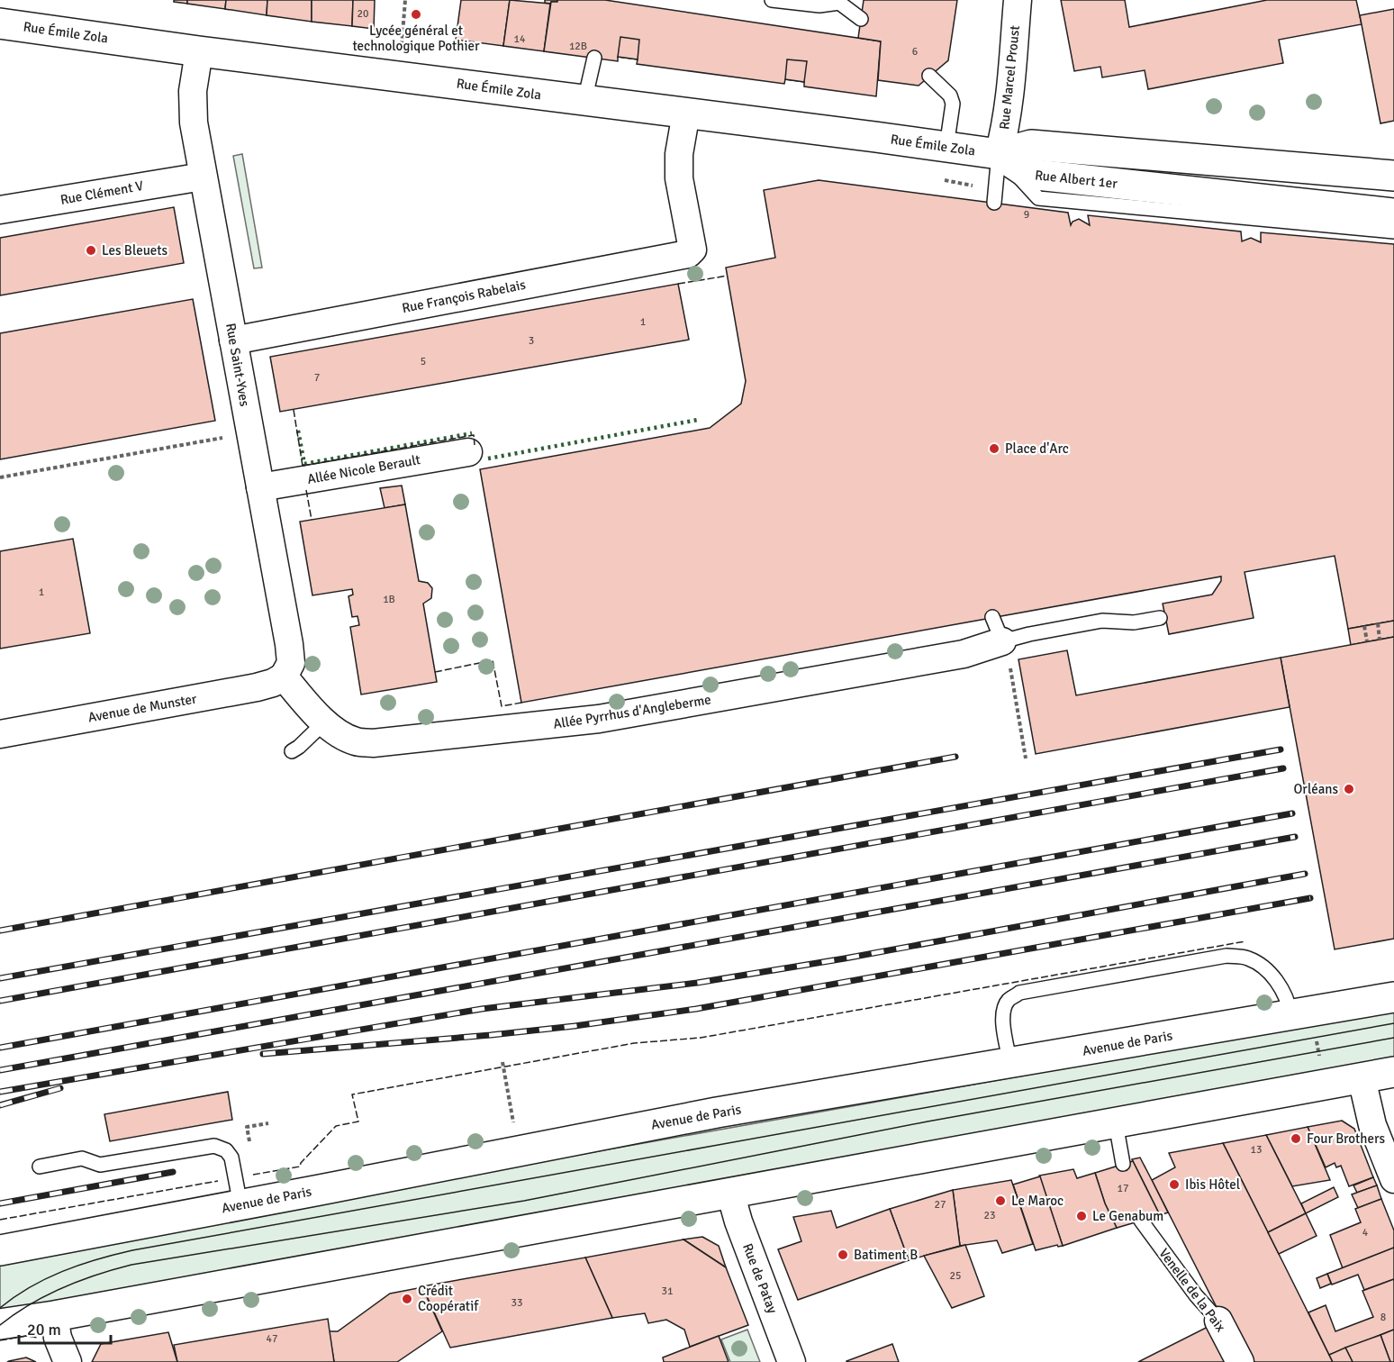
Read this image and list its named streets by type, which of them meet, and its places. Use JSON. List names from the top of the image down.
{
  "streets": {
    "main road": ["Rue Émile Zola", "Rue Albert 1er", "Avenue de Paris"],
    "street": [
      "Rue Marcel Proust",
      "Rue Clément V",
      "Rue François Rabelais",
      "Rue Saint-Yves",
      "Allée Nicole Berault",
      "Avenue de Munster",
      "Allée Pyrrhus d'Angleberme",
      "Rue de Patay",
      "Venelle de la Paix"
    ]
  },
  "crossings": [
    ["Rue Émile Zola", "Rue Marcel Proust"],
    ["Rue Émile Zola", "Rue Albert 1er"],
    ["Rue Émile Zola", "Rue François Rabelais"],
    ["Rue Émile Zola", "Rue Saint-Yves"],
    ["Rue Marcel Proust", "Rue Albert 1er"],
    ["Rue Clément V", "Rue Saint-Yves"],
    ["Rue François Rabelais", "Rue Saint-Yves"],
    ["Rue Saint-Yves", "Allée Nicole Berault"],
    ["Rue Saint-Yves", "Avenue de Munster"],
    ["Rue Saint-Yves", "Allée Pyrrhus d'Angleberme"],
    ["Avenue de Munster", "Allée Pyrrhus d'Angleberme"]
  ],
  "places": [
    "Lycée général et technologique Pothier",
    "Les Bleuets",
    "Place d'Arc",
    "Orléans",
    "Four Brothers",
    "Ibis Hôtel",
    "Le Maroc",
    "Le Genabum",
    "Batiment B",
    "Crédit Coopératif"
  ],
  "house_numbers": [
    "20",
    "14",
    "12B",
    "6",
    "9",
    "1",
    "3",
    "5",
    "7",
    "1",
    "1B",
    "13",
    "17",
    "27",
    "23",
    "4",
    "25",
    "31",
    "33",
    "8",
    "47"
  ],
  "scale_bar": "20 m"
}
